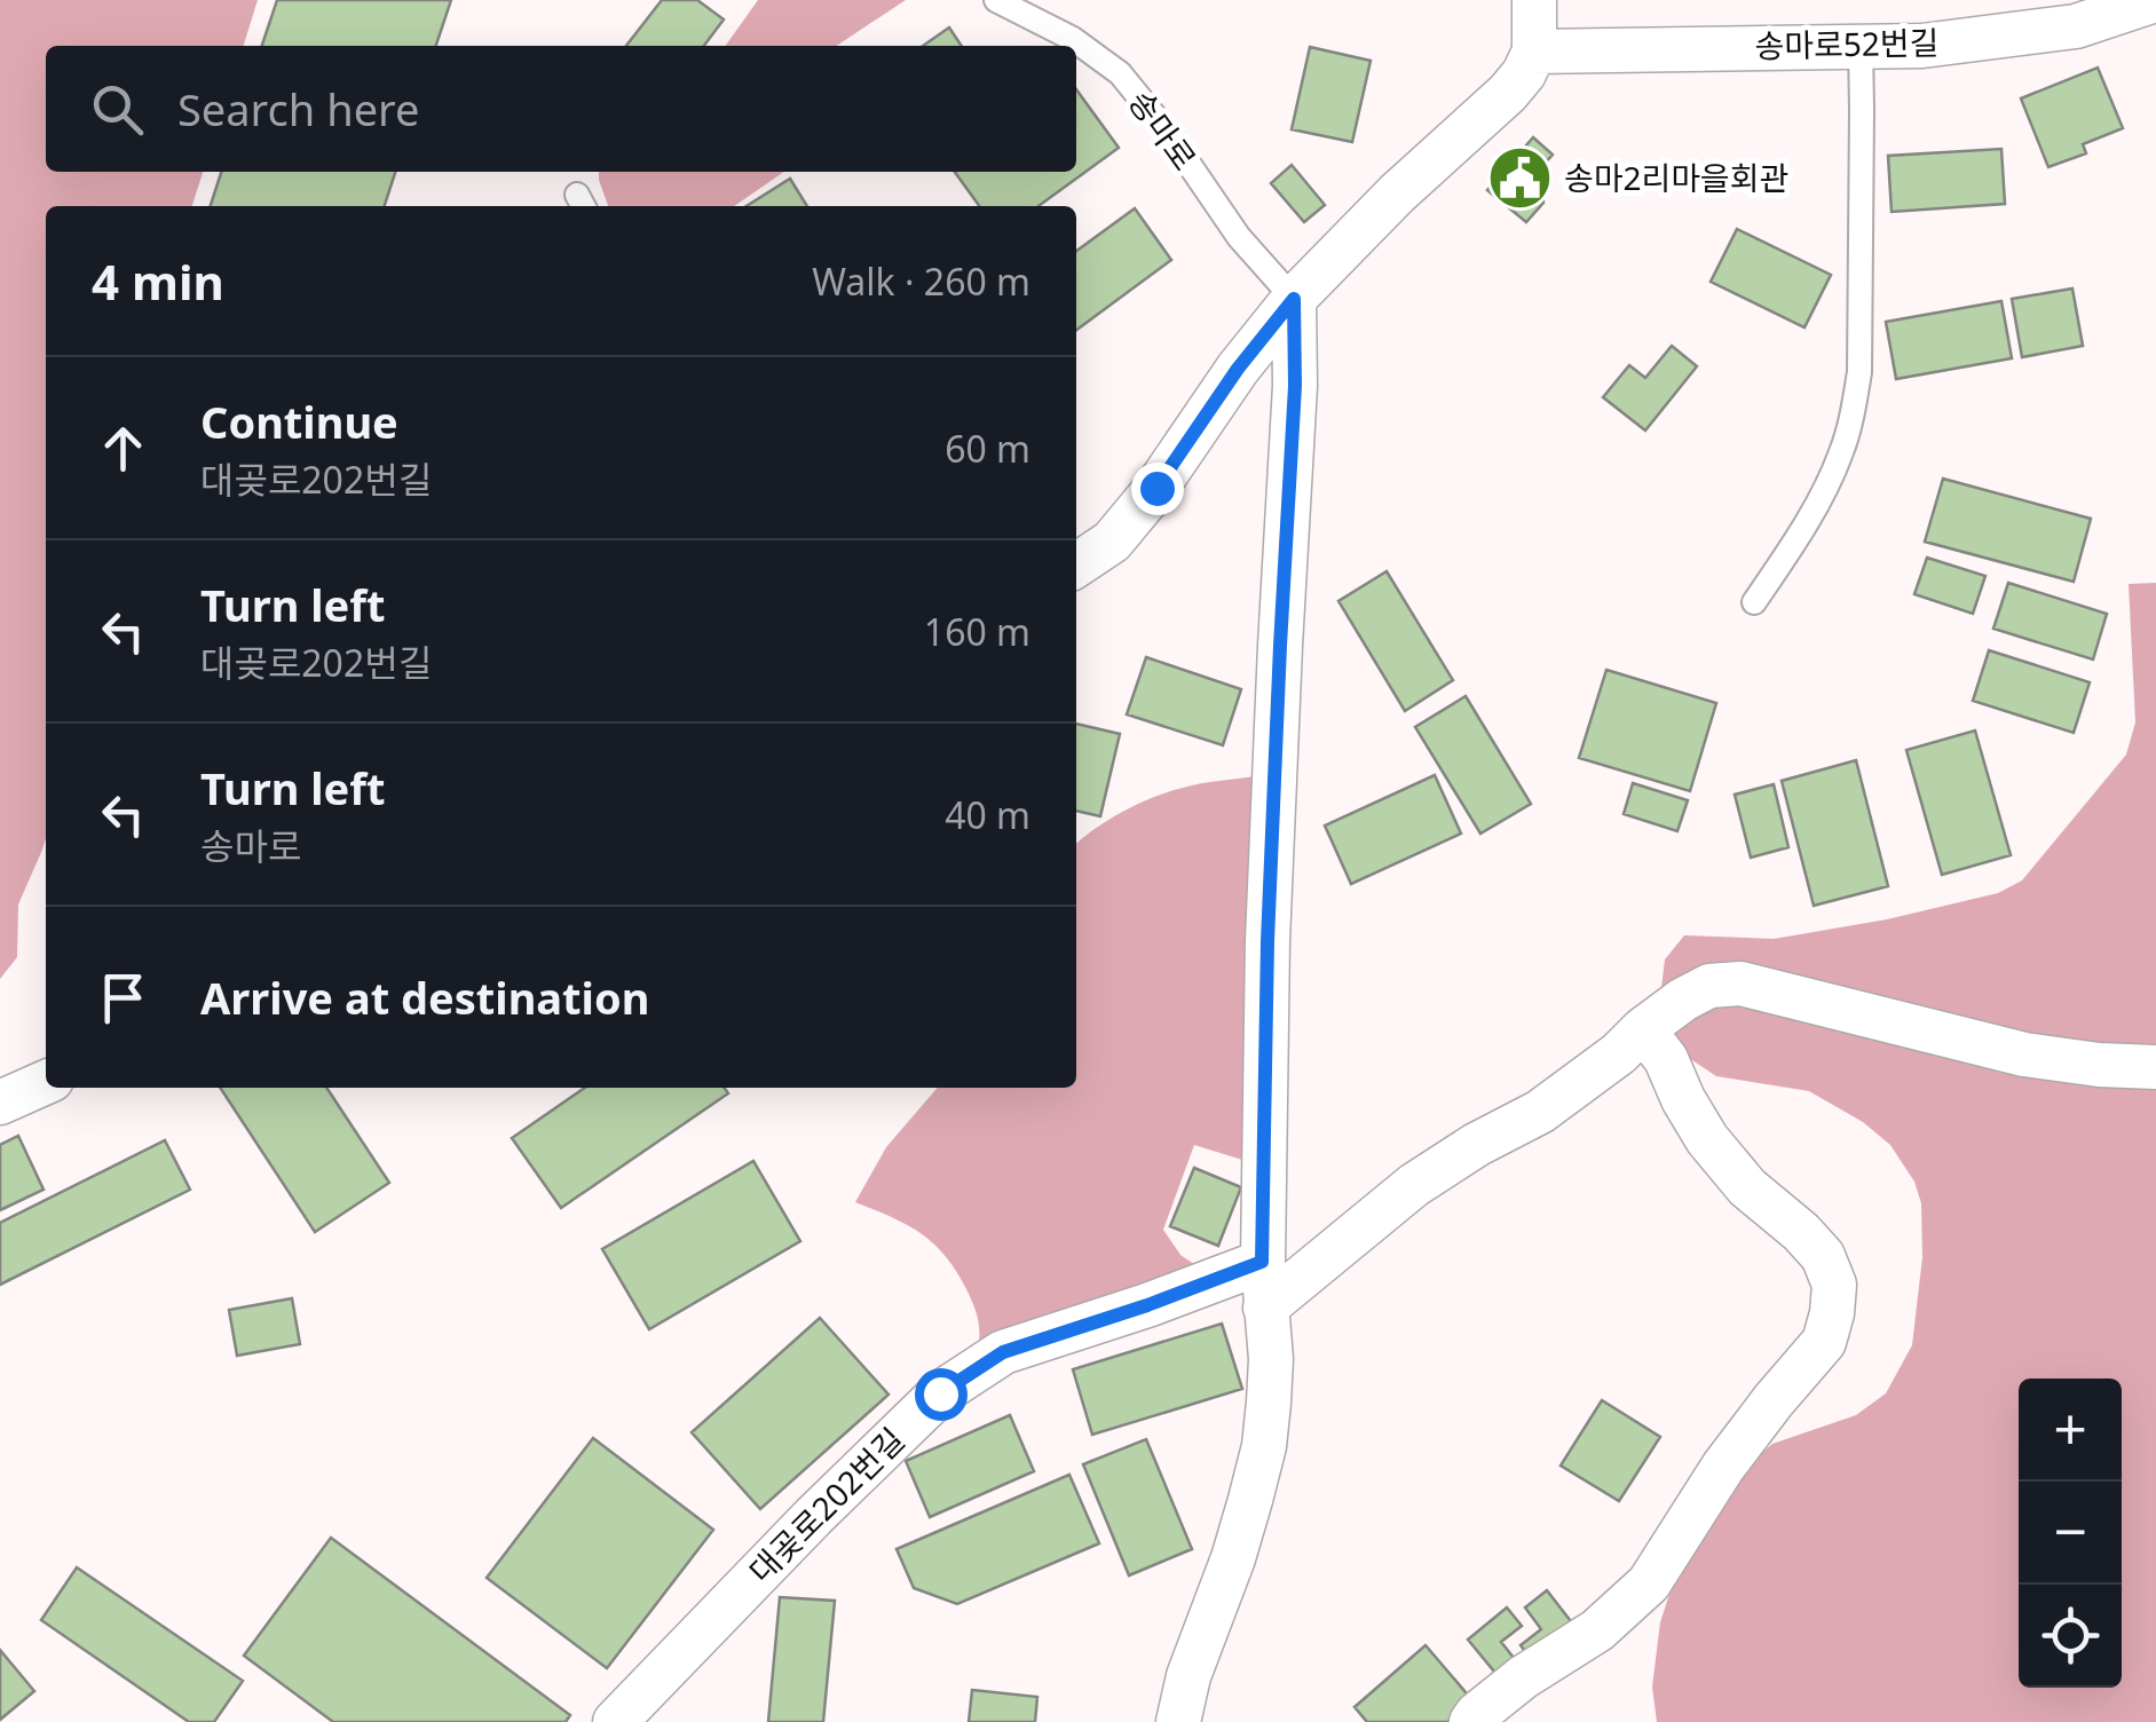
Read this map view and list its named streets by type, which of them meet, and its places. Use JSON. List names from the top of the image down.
{
  "streets": {
    "street": ["송마로52번길", "대곶로202번길"],
    "lane": ["송마로"]
  },
  "places": {
    "public building": ["송마2리마을회관"]
  },
  "page": {
    "search": "Search here",
    "heading": ["4 min", "Walk · 260 m"],
    "list": [
      ["Continue", "대곶로202번길", "60 m"],
      ["Turn left", "대곶로202번길", "160 m"],
      ["Turn left", "송마로", "40 m"],
      "Arrive at destination"
    ],
    "map_buttons": ["+", "−"]
  }
}
